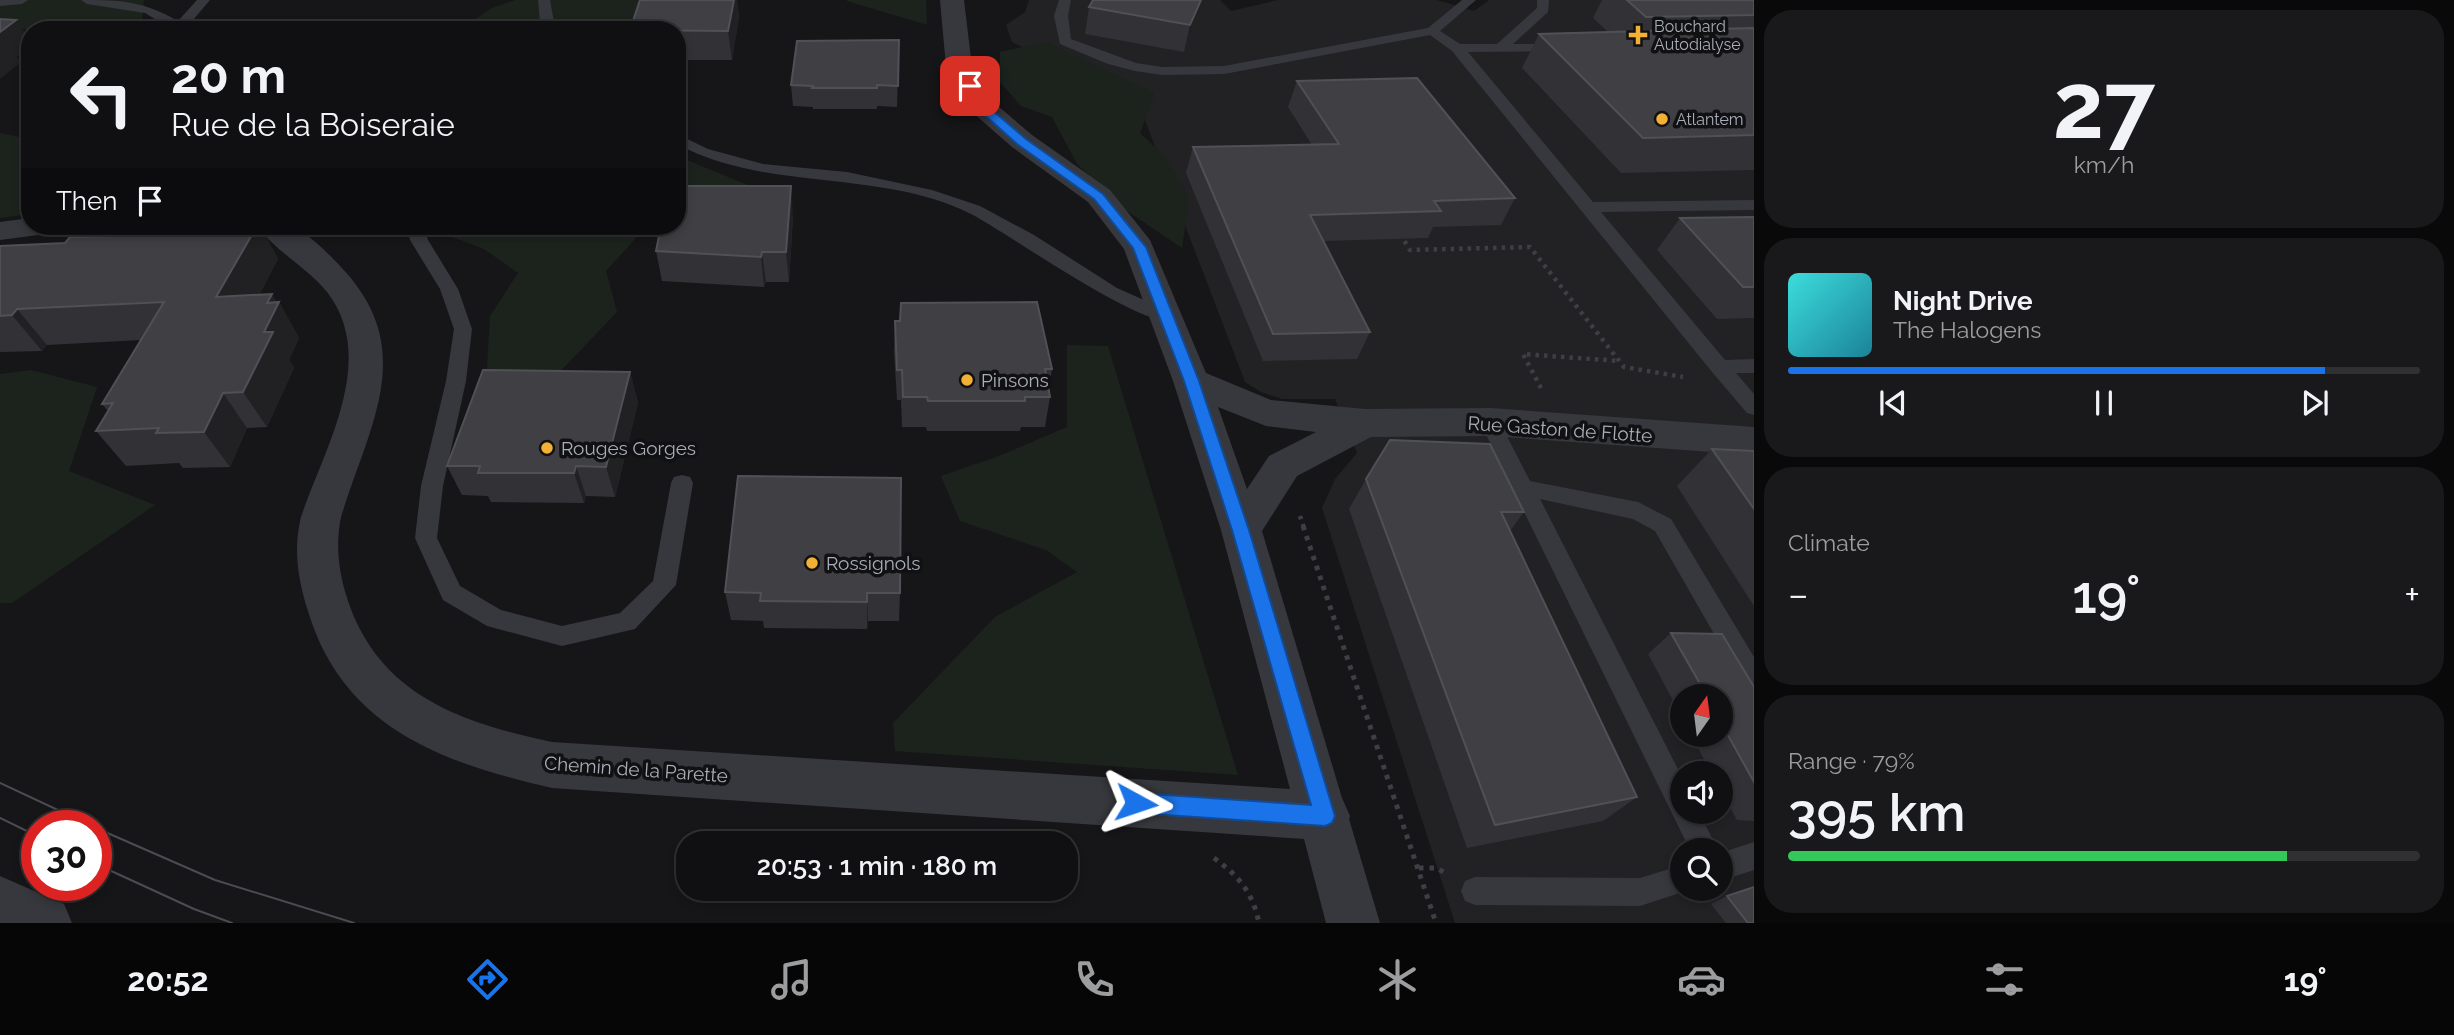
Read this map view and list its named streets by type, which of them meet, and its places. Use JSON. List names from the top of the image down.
{
  "streets": {
    "street": ["Rue Gaston de Flotte", "Chemin de la Parette"]
  },
  "places": {
    "health": ["Bouchard Autodialyse"],
    "other": [
      "Atlantem",
      "Pinsons",
      "Rouges Gorges",
      "Rossignols"
    ]
  },
  "north": "top",
  "page": {
    "tile": [
      ["27", "km/h"],
      "Climate",
      ["Range · 79%", "395 km"]
    ],
    "turn": ["20 m", "Rue de la Boiseraie"],
    "then": "Then",
    "song": ["Night Drive", "The Halogens"],
    "heat": ["−", "19°", "+"],
    "limit": "30",
    "trip": "20:53 · 1 min · 180 m",
    "tabs": ["20:52", "19°"]
  }
}
